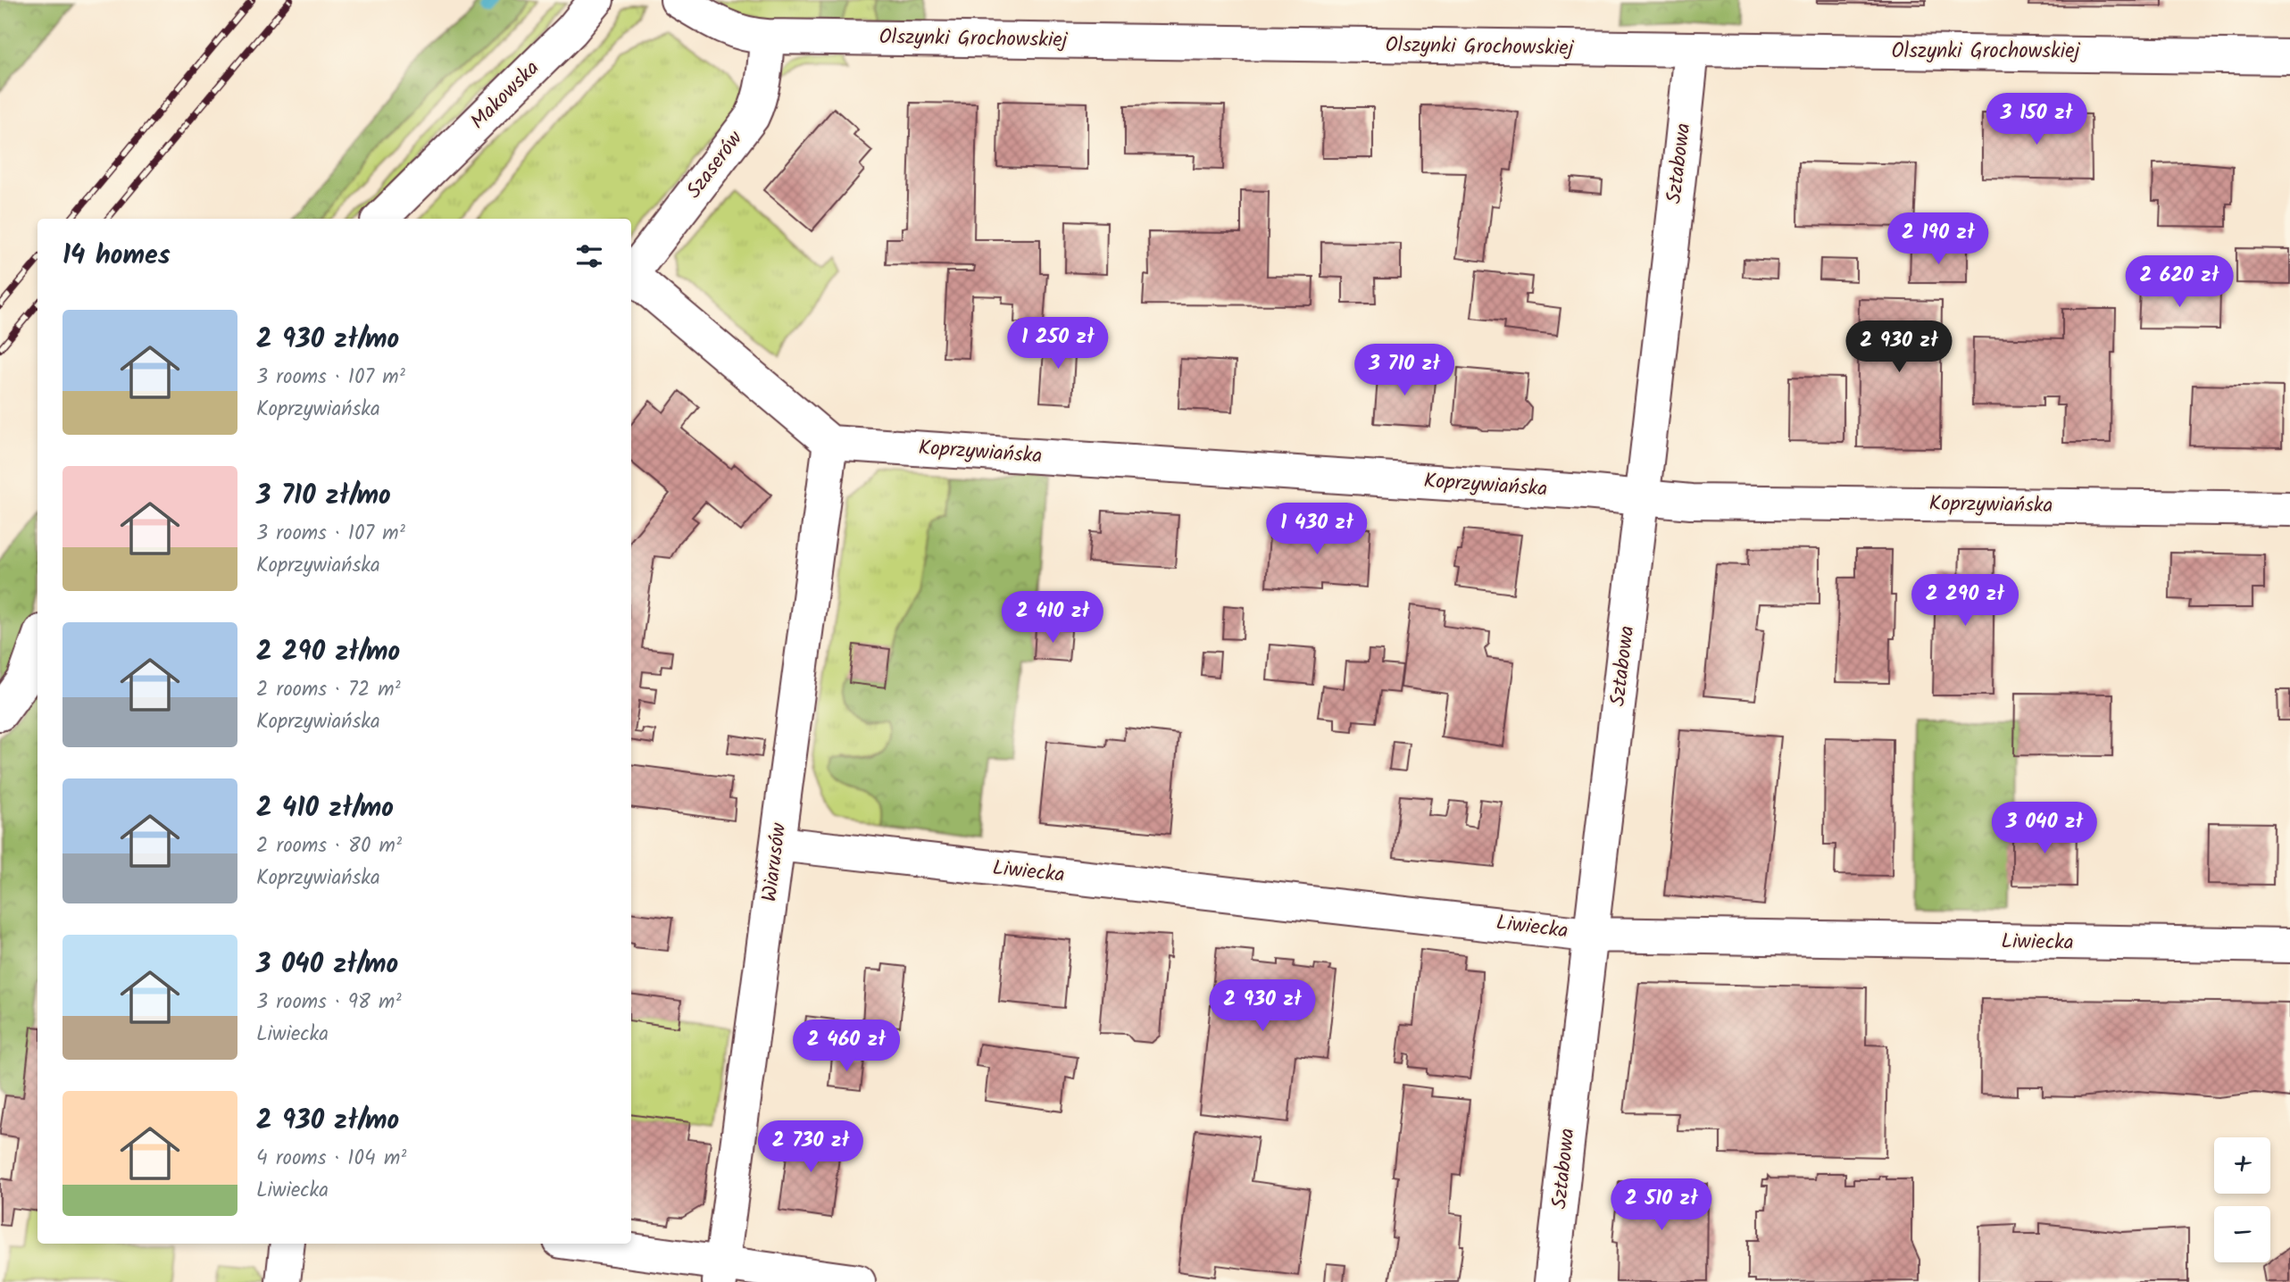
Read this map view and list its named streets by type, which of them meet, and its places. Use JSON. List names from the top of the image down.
{
  "streets": {
    "street": [
      "Olszynki Grochowskiej",
      "Makowska",
      "Sztabowa",
      "Szaserów",
      "Koprzywiańska",
      "Wiarusów",
      "Liwiecka"
    ]
  },
  "crossings": [
    ["Olszynki Grochowskiej", "Sztabowa"],
    ["Olszynki Grochowskiej", "Szaserów"],
    ["Sztabowa", "Koprzywiańska"],
    ["Sztabowa", "Liwiecka"],
    ["Koprzywiańska", "Wiarusów"],
    ["Wiarusów", "Liwiecka"]
  ],
  "page": {
    "price": [
      "3 150 zł",
      "2 190 zł",
      "2 620 zł",
      "1 250 zł",
      "2 930 zł",
      "3 710 zł",
      "1 430 zł",
      "2 290 zł",
      "2 410 zł",
      "3 040 zł",
      "2 930 zł",
      "2 460 zł",
      "2 730 zł",
      "2 510 zł"
    ],
    "heading": "14 homes",
    "list": [
      {
        "name": "2 930 zł/mo",
        "note": "3 rooms · 107 m² · Koprzywiańska"
      },
      {
        "name": "3 710 zł/mo",
        "note": "3 rooms · 107 m² · Koprzywiańska"
      },
      {
        "name": "2 290 zł/mo",
        "note": "2 rooms · 72 m² · Koprzywiańska"
      },
      {
        "name": "2 410 zł/mo",
        "note": "2 rooms · 80 m² · Koprzywiańska"
      },
      {
        "name": "3 040 zł/mo",
        "note": "3 rooms · 98 m² · Liwiecka"
      },
      {
        "name": "2 930 zł/mo",
        "note": "4 rooms · 104 m² · Liwiecka"
      }
    ],
    "map_buttons": ["+", "−"]
  }
}
